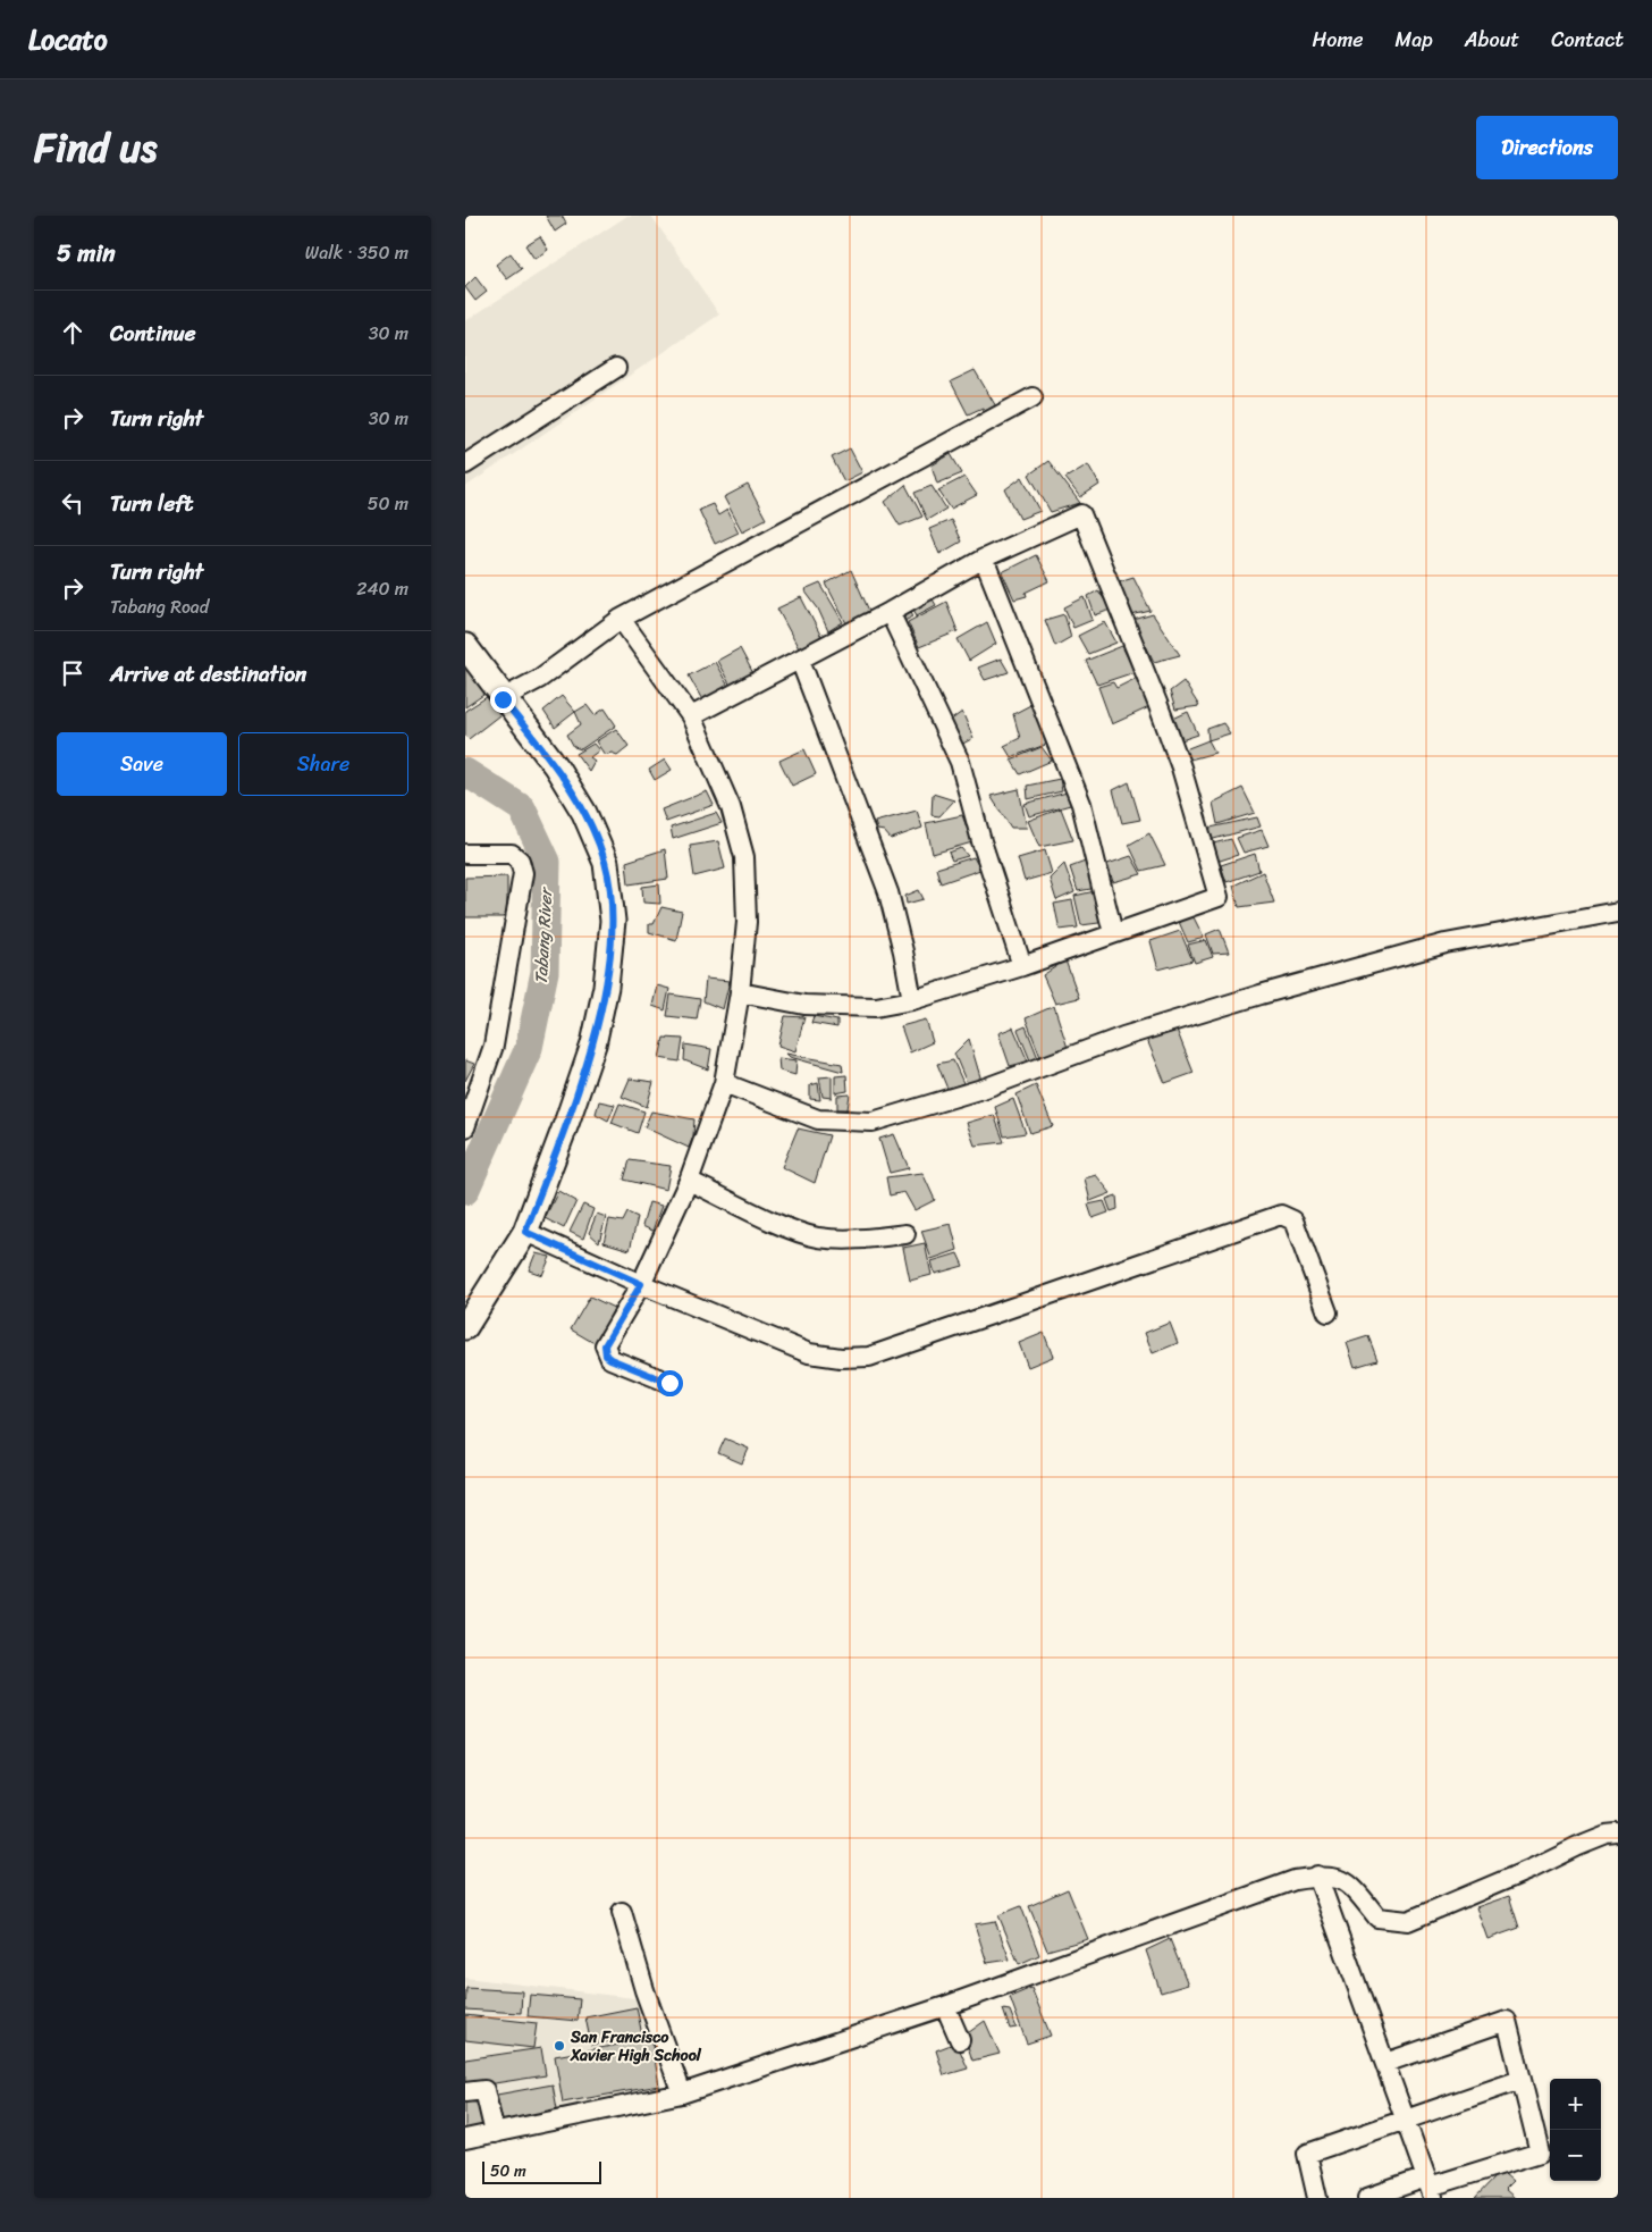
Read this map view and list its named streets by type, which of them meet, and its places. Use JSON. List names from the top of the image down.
{
  "water": ["Tabang River"],
  "places": ["San Francisco Xavier High School"],
  "scale_bar": "50 m",
  "page": {
    "header": "Locato",
    "nav": [
      "Home",
      "Map",
      "About",
      "Contact"
    ],
    "title": "Find us",
    "buttons": [
      "Directions",
      ["Save", "Share"]
    ],
    "heading": ["5 min", "Walk · 350 m"],
    "list": [
      ["Continue", "30 m"],
      ["Turn right", "30 m"],
      ["Turn left", "50 m"],
      ["Turn right", "Tabang Road", "240 m"],
      "Arrive at destination"
    ],
    "map_buttons": ["+", "−"],
    "scale": "50 m"
  }
}
